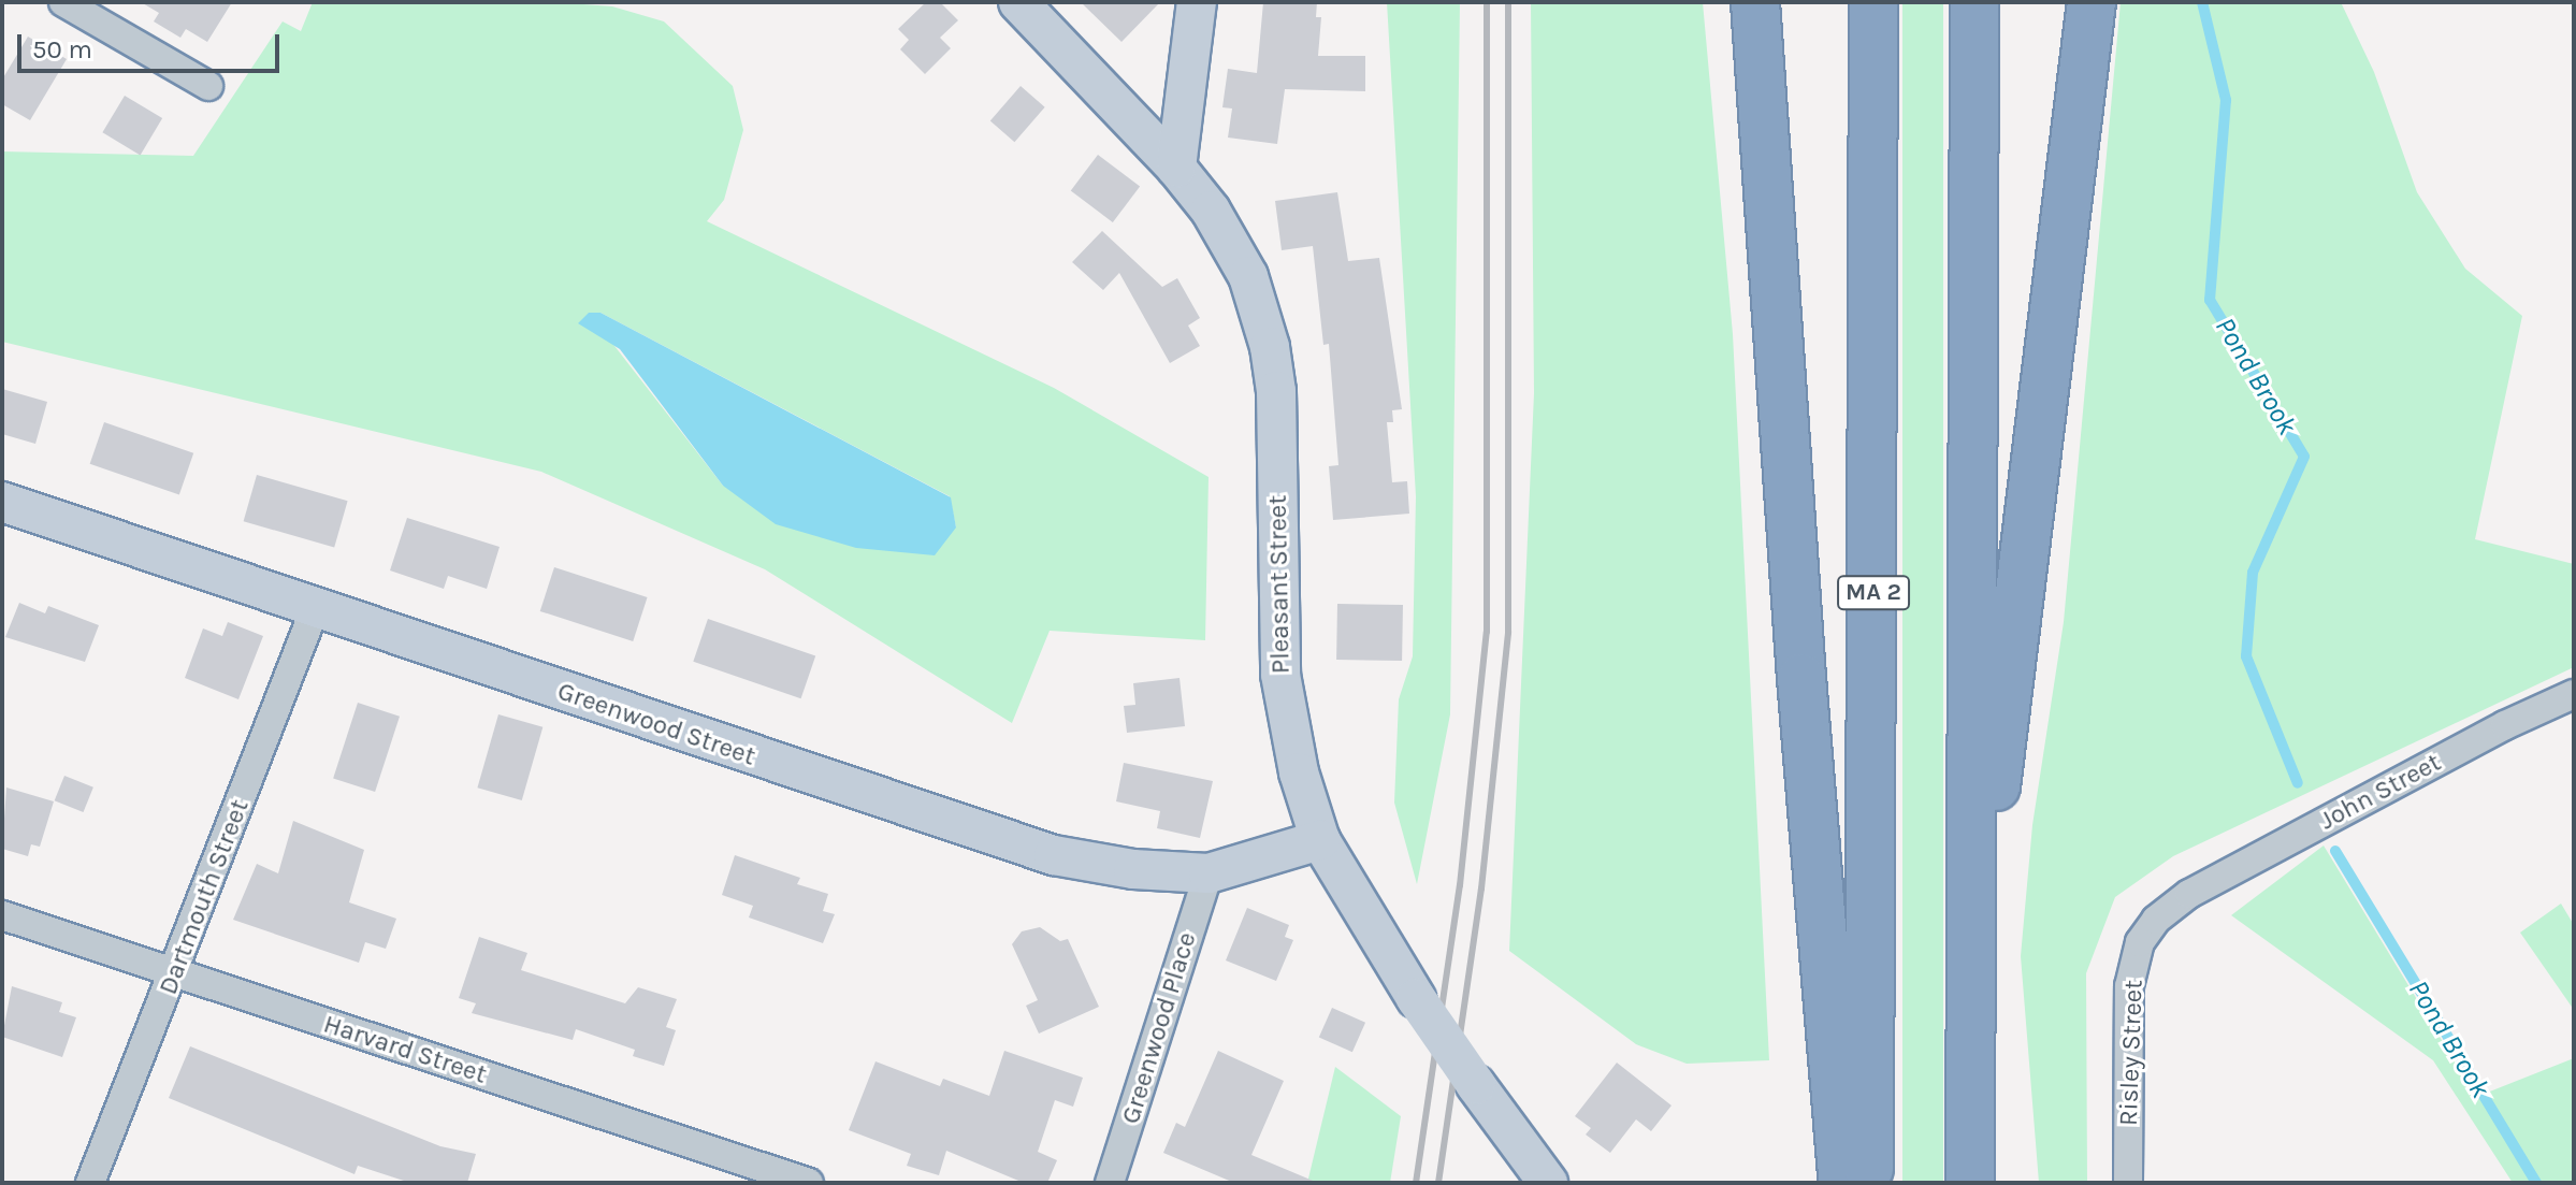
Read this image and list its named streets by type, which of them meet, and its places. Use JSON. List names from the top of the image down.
{
  "streets": {
    "highway": ["MA 2"],
    "street": [
      "Pleasant Street",
      "Greenwood Street",
      "John Street",
      "Dartmouth Street",
      "Greenwood Place",
      "Harvard Street",
      "Risley Street"
    ]
  },
  "crossings": [
    ["Pleasant Street", "Greenwood Street"],
    ["Greenwood Street", "Dartmouth Street"],
    ["Greenwood Street", "Greenwood Place"],
    ["John Street", "Risley Street"],
    ["Dartmouth Street", "Harvard Street"]
  ],
  "water": ["Pond Brook"],
  "scale_bar": "50 m"
}
